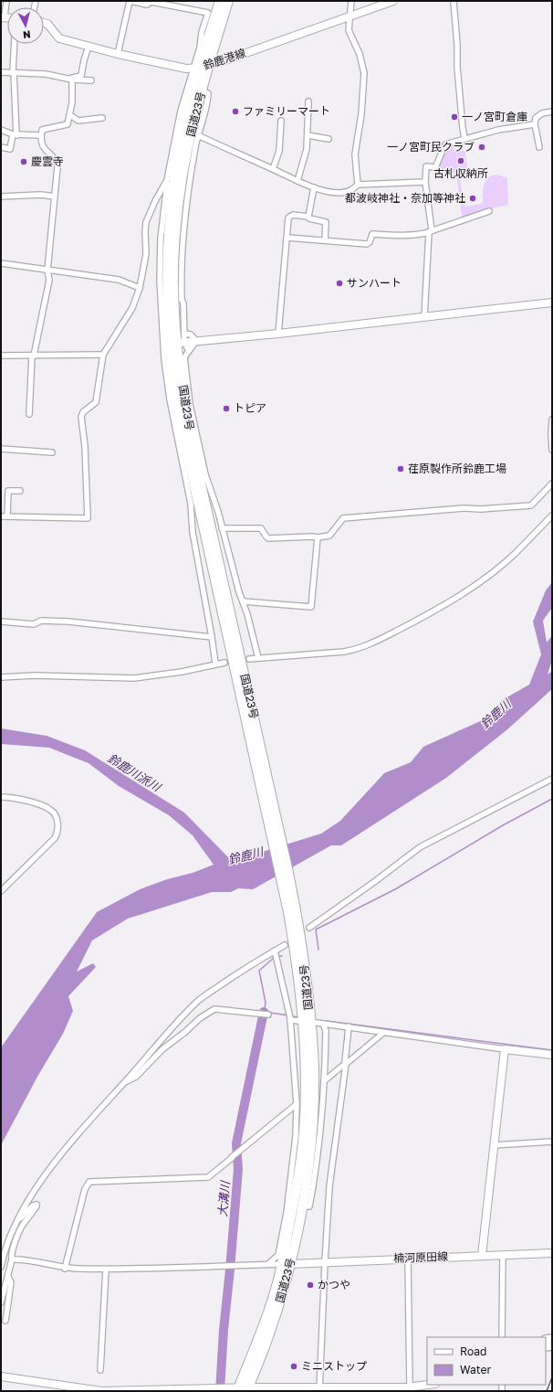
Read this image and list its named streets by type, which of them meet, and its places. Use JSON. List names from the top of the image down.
{
  "streets": {
    "highway": ["国道23号"],
    "main road": ["鈴鹿港線", "楠河原田線"]
  },
  "crossings": [
    ["鈴鹿港線", "国道23号"],
    ["国道23号", "楠河原田線"]
  ],
  "water": ["鈴鹿川", "鈴鹿川派川", "大溝川"],
  "places": [
    "ファミリーマート",
    "一ノ宮町倉庫",
    "一ノ宮町民クラブ",
    "古札収納所",
    "慶雲寺",
    "都波岐神社・奈加等神社",
    "サンハート",
    "トピア",
    "荏原製作所鈴鹿工場",
    "かつや",
    "ミニストップ"
  ],
  "legend": ["Road", "Water"],
  "north": "bottom"
}
